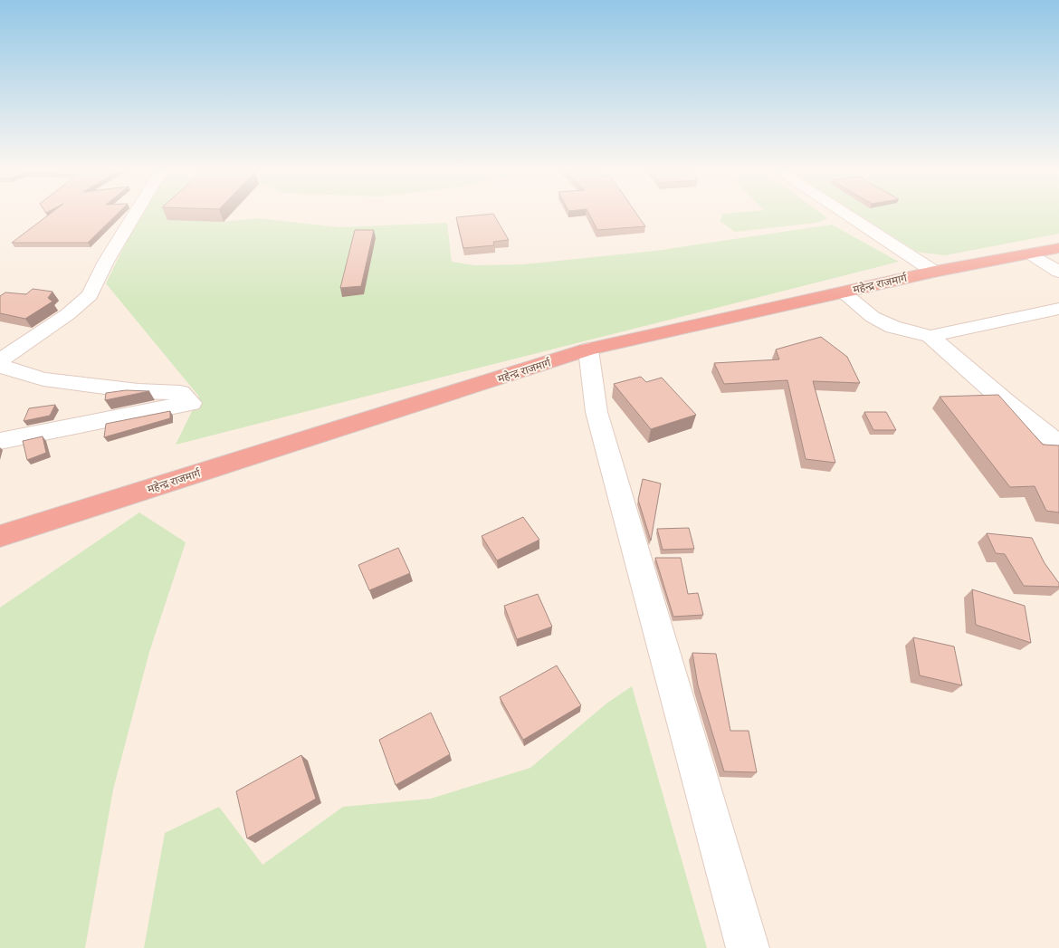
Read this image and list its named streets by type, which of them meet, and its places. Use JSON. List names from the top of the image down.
{
  "streets": {
    "highway": ["महेन्द्र राजमार्ग"]
  }
}
